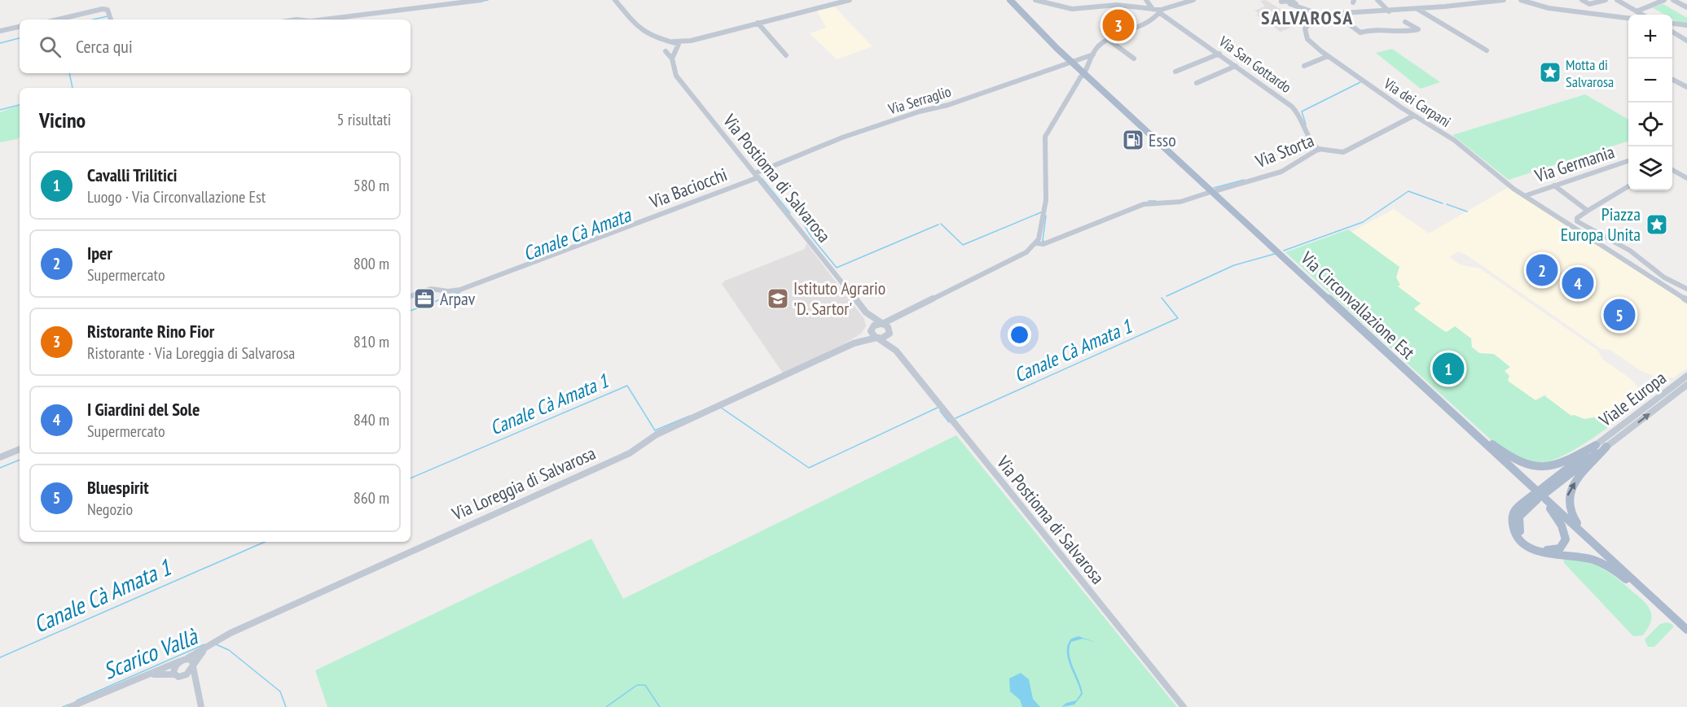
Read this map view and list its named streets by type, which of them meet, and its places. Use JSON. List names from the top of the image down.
{
  "streets": {
    "main road": ["Via Circonvallazione Est"],
    "street": [
      "Via San Gottardo",
      "Via Serraglio",
      "Via dei Carpani",
      "Via Storta",
      "Via Germania",
      "Via Postioma di Salvarosa",
      "Via Baciocchi",
      "Viale Europa",
      "Via Loreggia di Salvarosa"
    ]
  },
  "crossings": [
    ["Via San Gottardo", "Via Storta"],
    ["Via Serraglio", "Via Postioma di Salvarosa"],
    ["Via Serraglio", "Via Baciocchi"],
    ["Via Serraglio", "Via Circonvallazione Est"],
    ["Via dei Carpani", "Via Storta"],
    ["Via dei Carpani", "Via Germania"],
    ["Via Postioma di Salvarosa", "Via Baciocchi"],
    ["Via Postioma di Salvarosa", "Via Loreggia di Salvarosa"]
  ],
  "districts": ["SALVAROSA"],
  "water": ["Canale Cà Amata", "Canale Cà Amata 1", "Scarico Vallà"],
  "places": {
    "place": ["Motta di Salvarosa", "Piazza Europa Unita"],
    "fuel station": ["Esso"],
    "office": ["Arpav"],
    "school or university": ["Istituto Agrario 'D. Sartor'"]
  },
  "page": {
    "pins": [
      "3",
      "2",
      "4",
      "5",
      "1"
    ],
    "map_buttons": ["+", "−"],
    "search": "Cerca qui",
    "heading": ["Vicino", "5 risultati"],
    "list": [
      {
        "mark": "1",
        "name": "Cavalli Trilitici",
        "note": "Luogo · Via Circonvallazione Est",
        "value": "580 m"
      },
      {
        "mark": "2",
        "name": "Iper",
        "note": "Supermercato",
        "value": "800 m"
      },
      {
        "mark": "3",
        "name": "Ristorante Rino Fior",
        "note": "Ristorante · Via Loreggia di Salvarosa",
        "value": "810 m"
      },
      {
        "mark": "4",
        "name": "I Giardini del Sole",
        "note": "Supermercato",
        "value": "840 m"
      },
      {
        "mark": "5",
        "name": "Bluespirit",
        "note": "Negozio",
        "value": "860 m"
      }
    ]
  }
}
